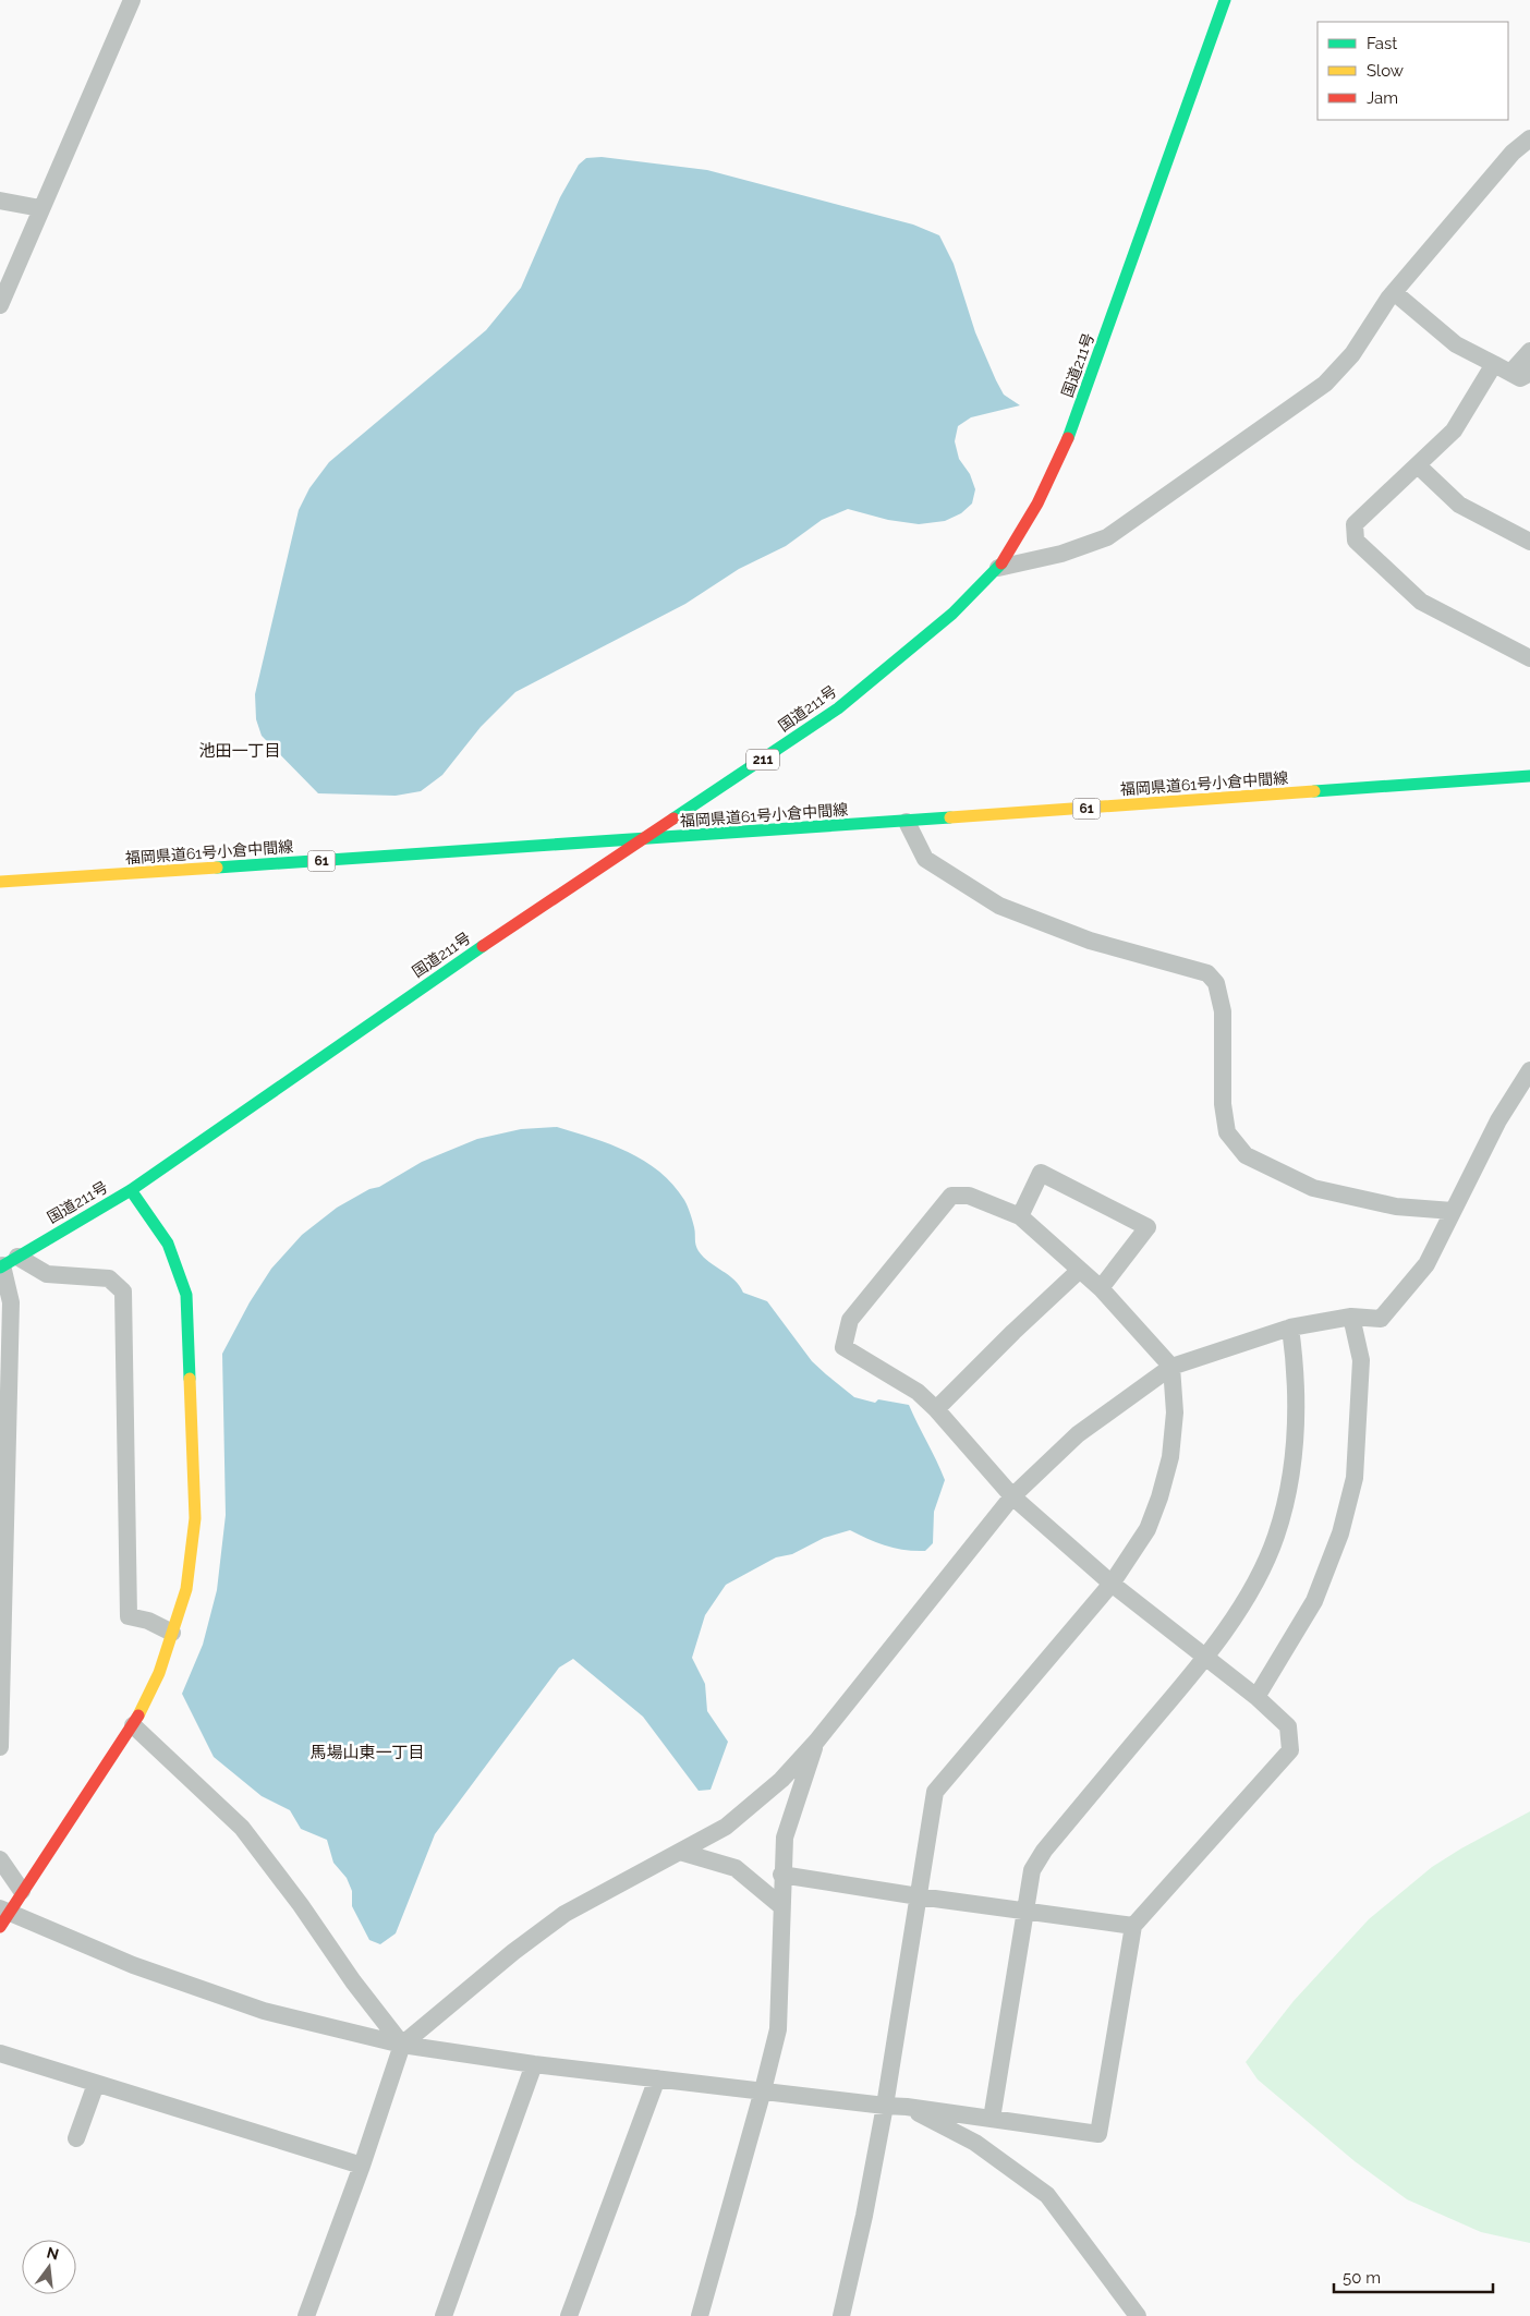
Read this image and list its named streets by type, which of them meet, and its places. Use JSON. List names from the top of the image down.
{
  "streets": {
    "main road": [
      "国道211号",
      "211",
      "福岡県道61号小倉中間線",
      "61"
    ]
  },
  "crossings": [
    ["国道211号", "福岡県道61号小倉中間線"]
  ],
  "districts": ["池田一丁目", "馬場山東一丁目"],
  "legend": ["Fast", "Slow", "Jam"],
  "scale_bar": "50 m",
  "north": "top"
}
